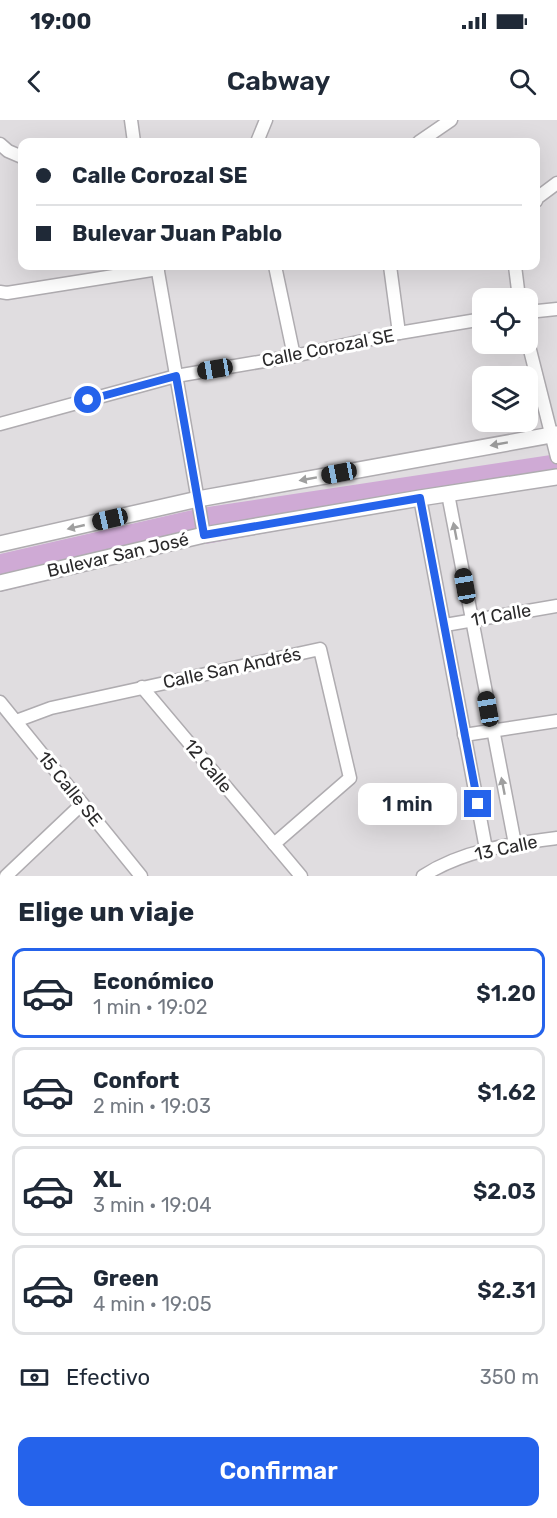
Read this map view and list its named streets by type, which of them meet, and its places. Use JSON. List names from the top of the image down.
{
  "streets": {
    "street": [
      "Calle Corozal SE",
      "Bulevar San José",
      "11 Calle",
      "Calle San Andrés",
      "12 Calle",
      "15 Calle SE",
      "13 Calle"
    ]
  },
  "crossings": [
    ["Calle San Andrés", "12 Calle"],
    ["Calle San Andrés", "15 Calle SE"]
  ],
  "page": {
    "status": "19:00",
    "header": "Cabway",
    "banner": ["Calle Corozal SE", "Bulevar Juan Pablo"],
    "bubble": "1 min",
    "heading": "Elige un viaje",
    "list": [
      {
        "name": "Económico",
        "note": "1 min · 19:02",
        "value": "$1.20"
      },
      {
        "name": "Confort",
        "note": "2 min · 19:03",
        "value": "$1.62"
      },
      {
        "name": "XL",
        "note": "3 min · 19:04",
        "value": "$2.03"
      },
      {
        "name": "Green",
        "note": "4 min · 19:05",
        "value": "$2.31"
      }
    ],
    "pay": ["Efectivo", "350 m"],
    "buttons": "Confirmar"
  }
}
